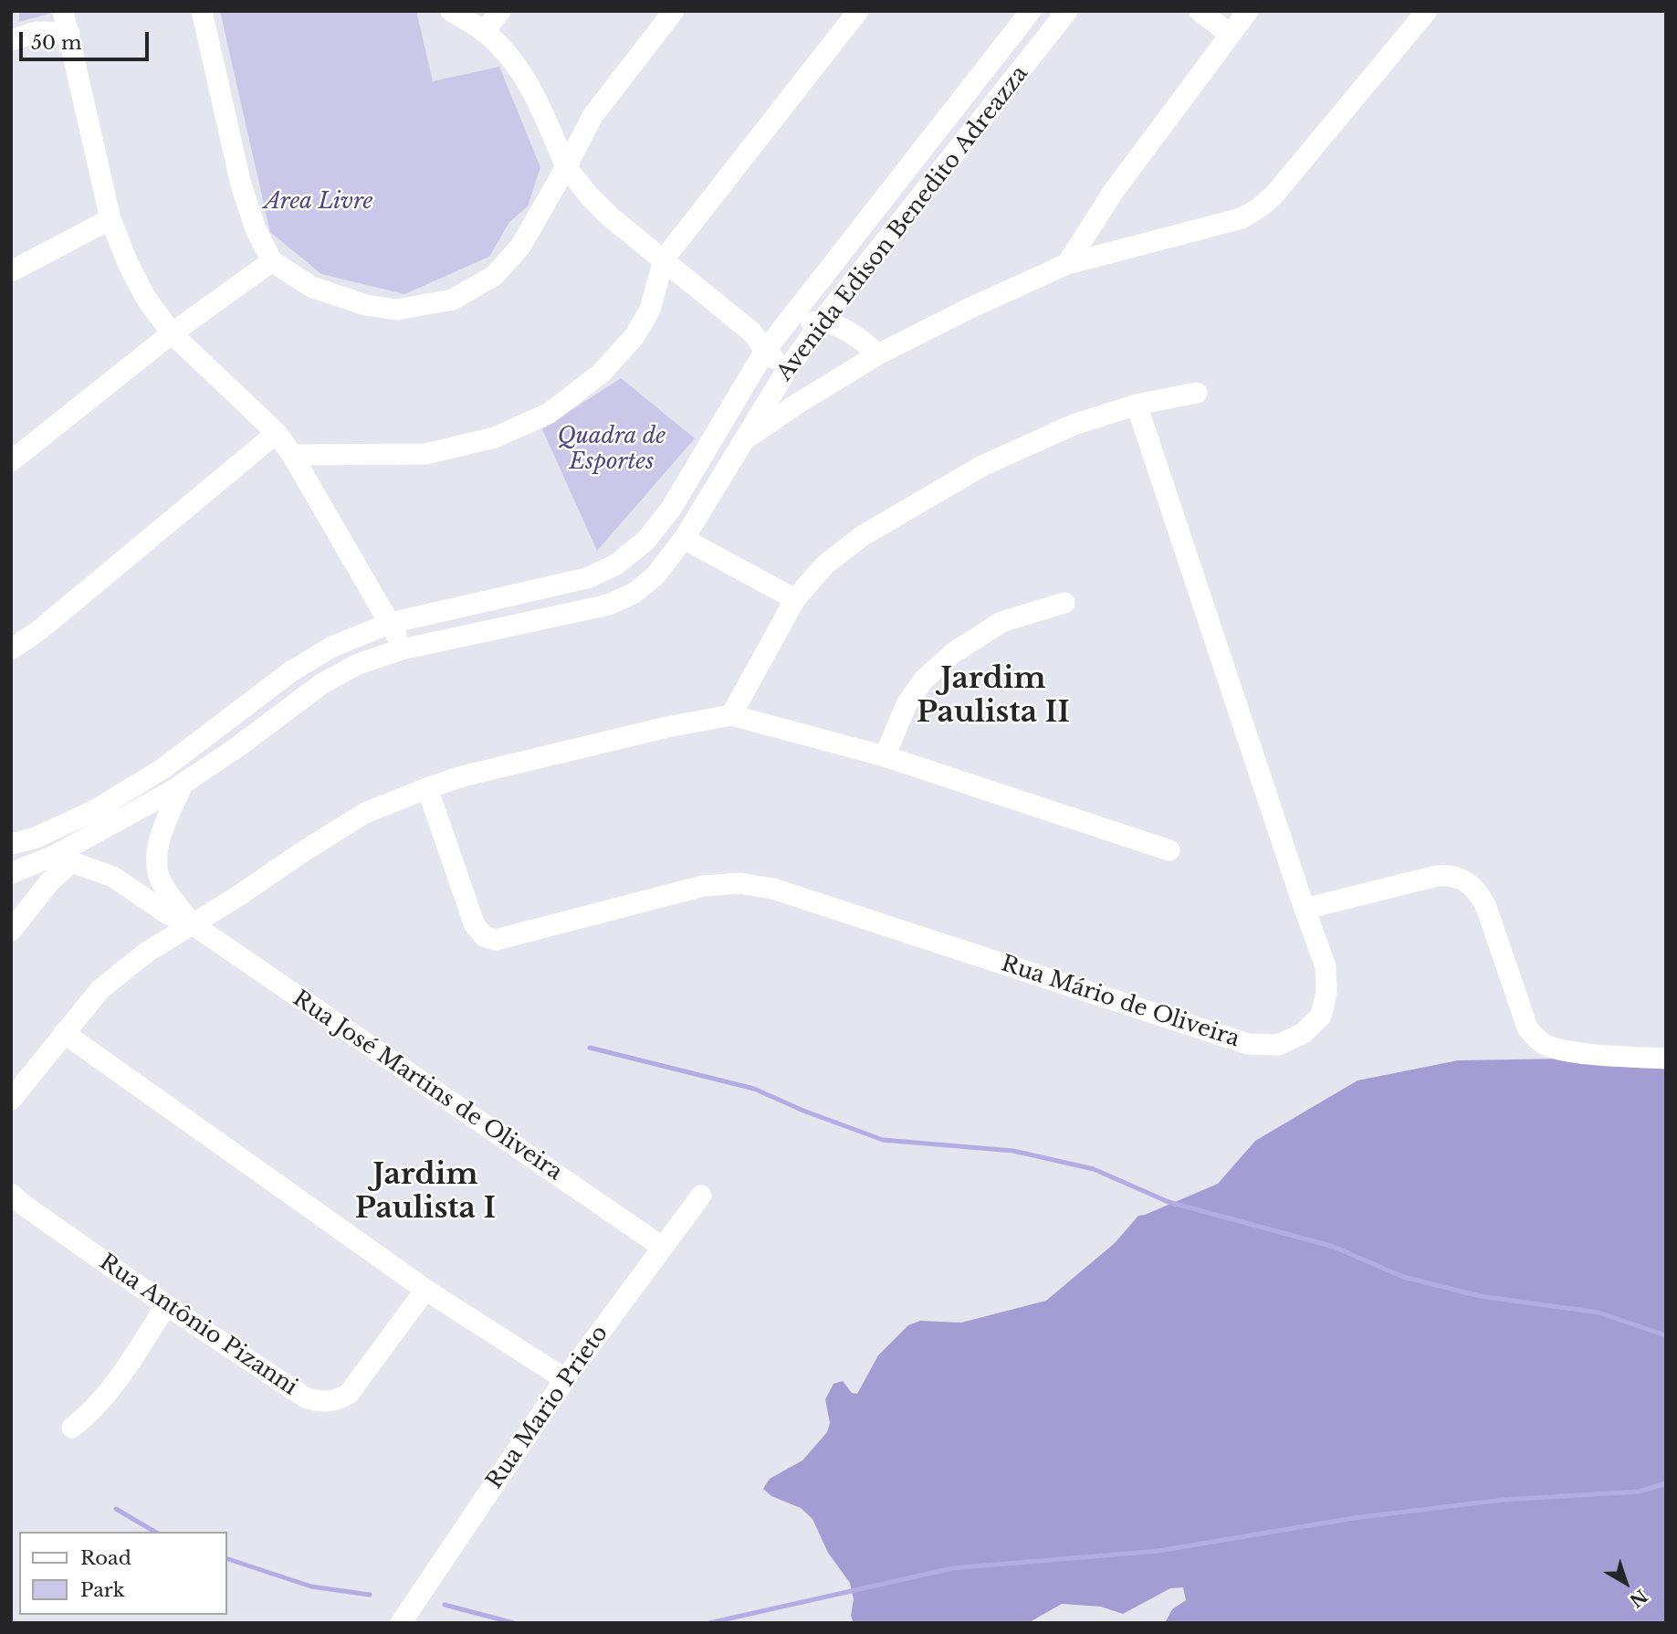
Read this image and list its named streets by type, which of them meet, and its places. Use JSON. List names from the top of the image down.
{
  "streets": {
    "street": [
      "Avenida Edison Benedito Adreazza",
      "Rua Mário de Oliveira",
      "Rua José Martins de Oliveira",
      "Rua Antônio Pizanni",
      "Rua Mario Prieto"
    ]
  },
  "crossings": [
    ["Avenida Edison Benedito Adreazza", "Rua José Martins de Oliveira"],
    ["Rua José Martins de Oliveira", "Rua Mario Prieto"]
  ],
  "districts": ["Jardim Paulista II", "Jardim Paulista I"],
  "parks": ["Area Livre", "Quadra de Esportes"],
  "legend": ["Road", "Park"],
  "scale_bar": "50 m",
  "north": "bottom right"
}
